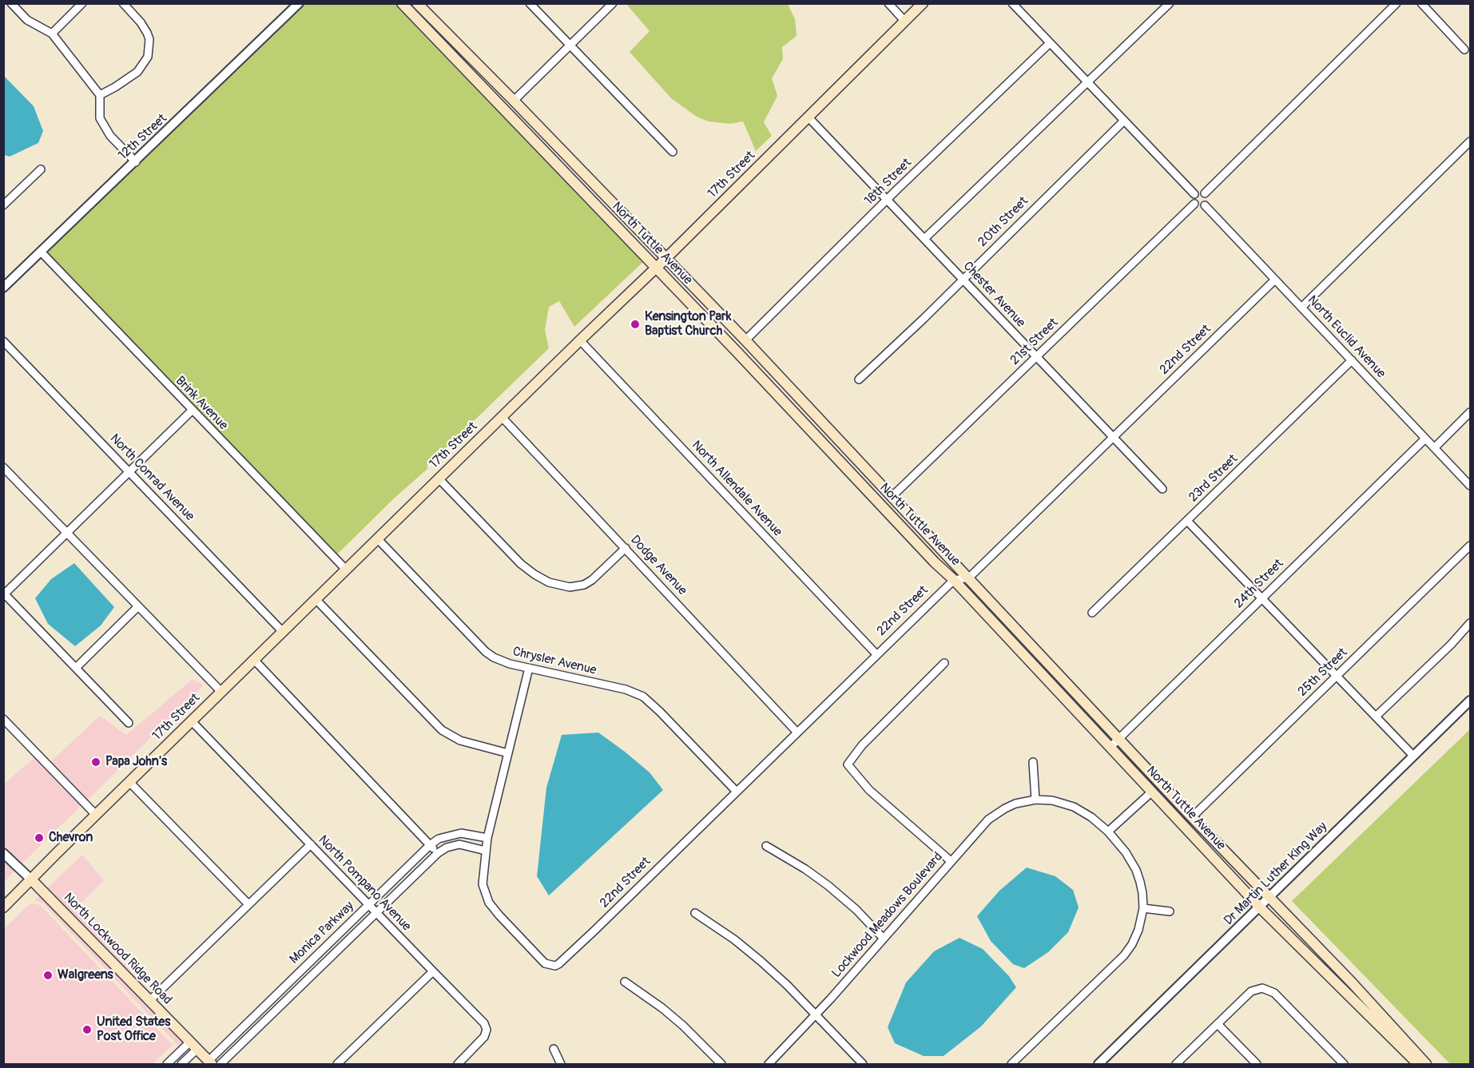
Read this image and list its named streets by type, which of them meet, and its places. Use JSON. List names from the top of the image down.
{
  "streets": {
    "main road": ["17th Street", "North Tuttle Avenue", "North Lockwood Ridge Road"],
    "street": [
      "12th Street",
      "18th Street",
      "20th Street",
      "Chester Avenue",
      "North Euclid Avenue",
      "21st Street",
      "22nd Street",
      "Brink Avenue",
      "North Conrad Avenue",
      "23rd Street",
      "North Allendale Avenue",
      "Dodge Avenue",
      "24th Street",
      "Chrysler Avenue",
      "25th Street",
      "Dr Martin Luther King Way",
      "North Pompano Avenue",
      "Lockwood Meadows Boulevard",
      "Monica Parkway"
    ]
  },
  "crossings": [
    ["12th Street", "Brink Avenue"],
    ["17th Street", "North Tuttle Avenue"],
    ["17th Street", "Chester Avenue"],
    ["17th Street", "Brink Avenue"],
    ["17th Street", "North Conrad Avenue"],
    ["17th Street", "North Allendale Avenue"],
    ["17th Street", "Dodge Avenue"],
    ["17th Street", "Chrysler Avenue"],
    ["17th Street", "North Pompano Avenue"],
    ["17th Street", "North Lockwood Ridge Road"],
    ["18th Street", "North Tuttle Avenue"],
    ["18th Street", "Chester Avenue"],
    ["20th Street", "Chester Avenue"],
    ["North Tuttle Avenue", "21st Street"],
    ["North Tuttle Avenue", "22nd Street"],
    ["North Tuttle Avenue", "24th Street"],
    ["North Tuttle Avenue", "25th Street"],
    ["North Tuttle Avenue", "Dr Martin Luther King Way"],
    ["Chester Avenue", "21st Street"],
    ["Chester Avenue", "22nd Street"],
    ["North Euclid Avenue", "22nd Street"],
    ["North Euclid Avenue", "23rd Street"],
    ["North Euclid Avenue", "24th Street"],
    ["22nd Street", "North Allendale Avenue"],
    ["22nd Street", "Dodge Avenue"],
    ["22nd Street", "Chrysler Avenue"],
    ["22nd Street", "Monica Parkway"],
    ["North Pompano Avenue", "Monica Parkway"],
    ["Monica Parkway", "North Lockwood Ridge Road"]
  ],
  "places": [
    "Kensington Park Baptist Church",
    "Papa John's",
    "Chevron",
    "Walgreens",
    "United States Post Office"
  ]
}
